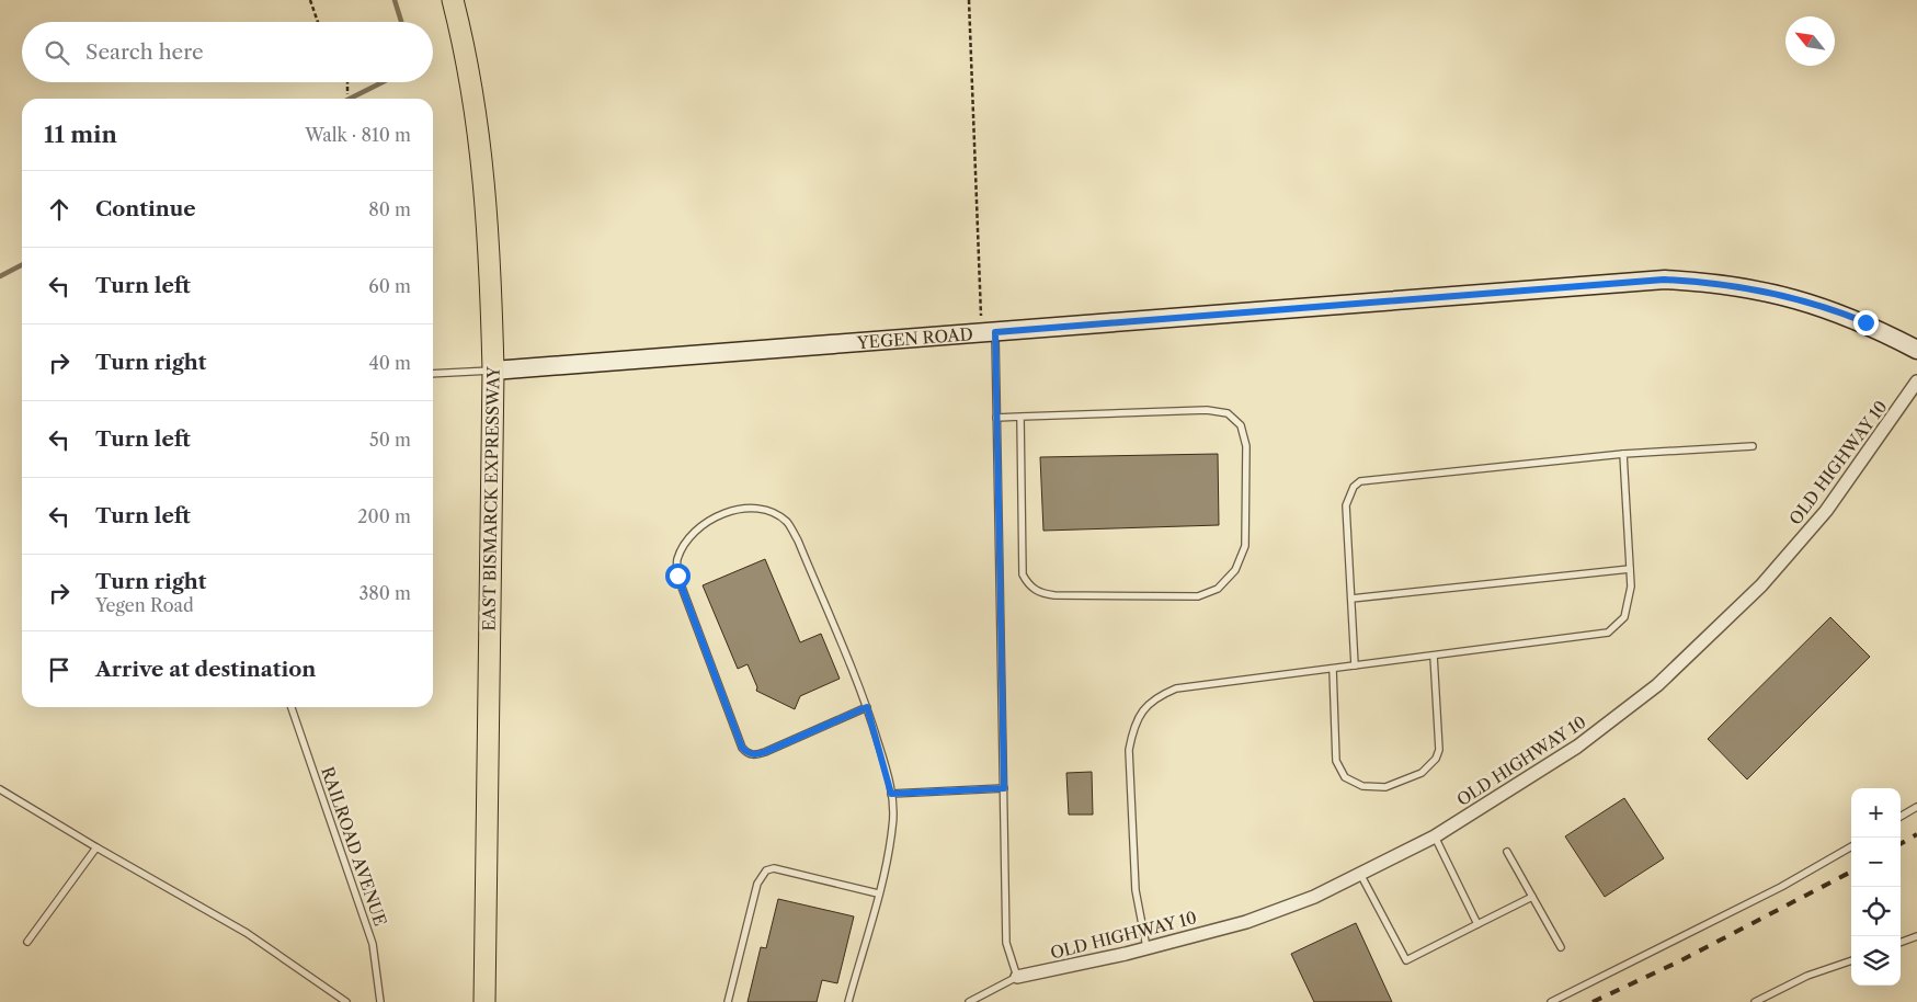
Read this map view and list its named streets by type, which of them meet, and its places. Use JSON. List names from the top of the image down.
{
  "streets": {
    "main road": ["EAST BISMARCK EXPRESSWAY"],
    "street": ["YEGEN ROAD", "OLD HIGHWAY 10"],
    "lane": ["RAILROAD AVENUE"]
  },
  "crossings": [
    ["YEGEN ROAD", "EAST BISMARCK EXPRESSWAY"]
  ],
  "north": "top left",
  "page": {
    "search": "Search here",
    "heading": ["11 min", "Walk · 810 m"],
    "list": [
      ["Continue", "80 m"],
      ["Turn left", "60 m"],
      ["Turn right", "40 m"],
      ["Turn left", "50 m"],
      ["Turn left", "200 m"],
      ["Turn right", "Yegen Road", "380 m"],
      "Arrive at destination"
    ],
    "map_buttons": ["+", "−"]
  }
}
